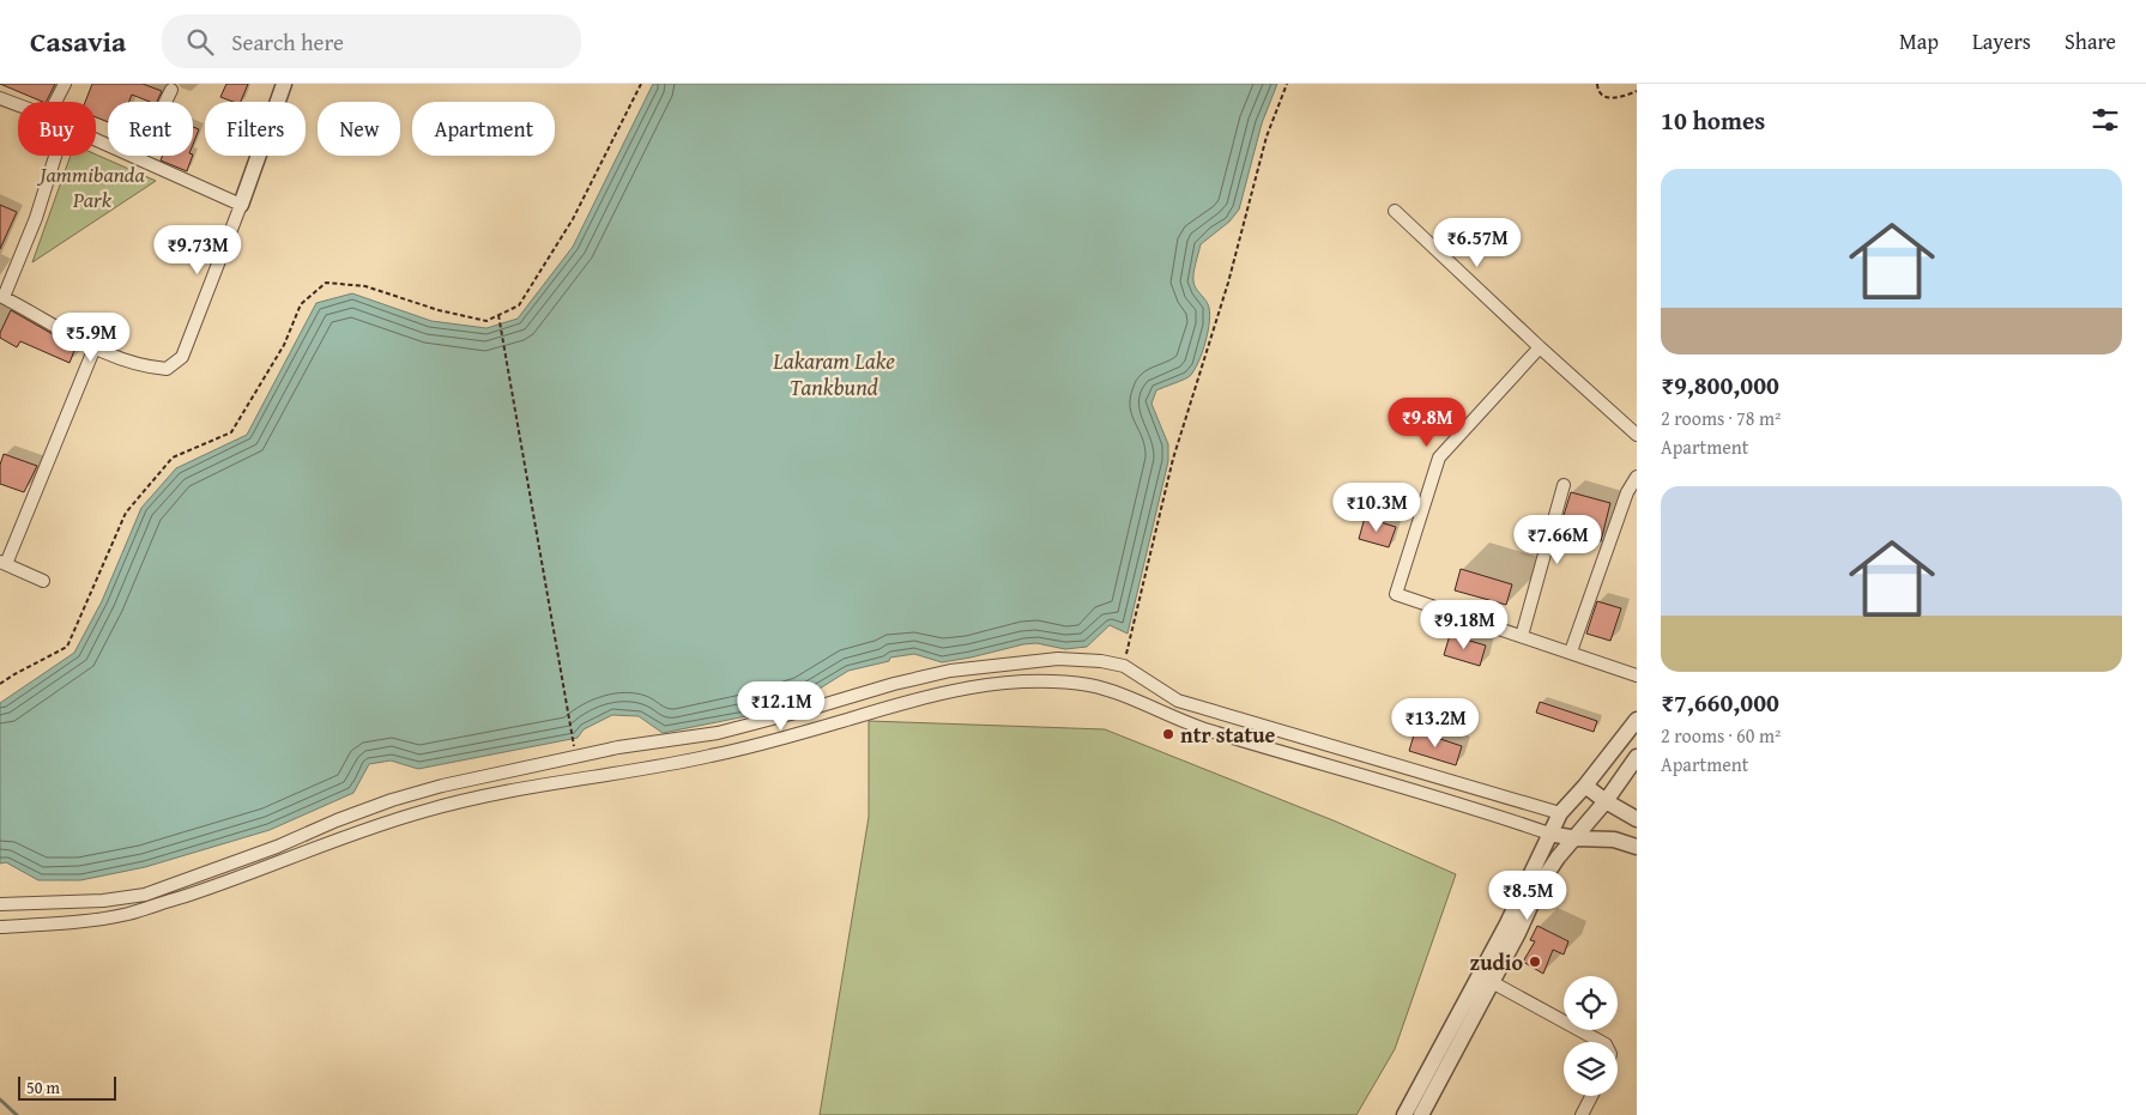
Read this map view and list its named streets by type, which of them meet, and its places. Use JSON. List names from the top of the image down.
{
  "water": ["Lakaram Lake Tankbund"],
  "parks": ["Jammibanda Park"],
  "places": ["ntr statue", "zudio"],
  "scale_bar": "50 m",
  "page": {
    "header": "Casavia",
    "search": "Search here",
    "nav": ["Map", "Layers", "Share"],
    "heading": "10 homes",
    "chip": [
      "Buy",
      "Rent",
      "Filters",
      "New",
      "Apartment"
    ],
    "list": [
      {
        "name": "₹9,800,000",
        "note": "2 rooms · 78 m² · Apartment"
      },
      {
        "name": "₹7,660,000",
        "note": "2 rooms · 60 m² · Apartment"
      }
    ],
    "price": [
      "₹6.57M",
      "₹9.73M",
      "₹5.9M",
      "₹9.8M",
      "₹10.3M",
      "₹7.66M",
      "₹9.18M",
      "₹12.1M",
      "₹13.2M",
      "₹8.5M"
    ],
    "scale": "50 m"
  }
}
